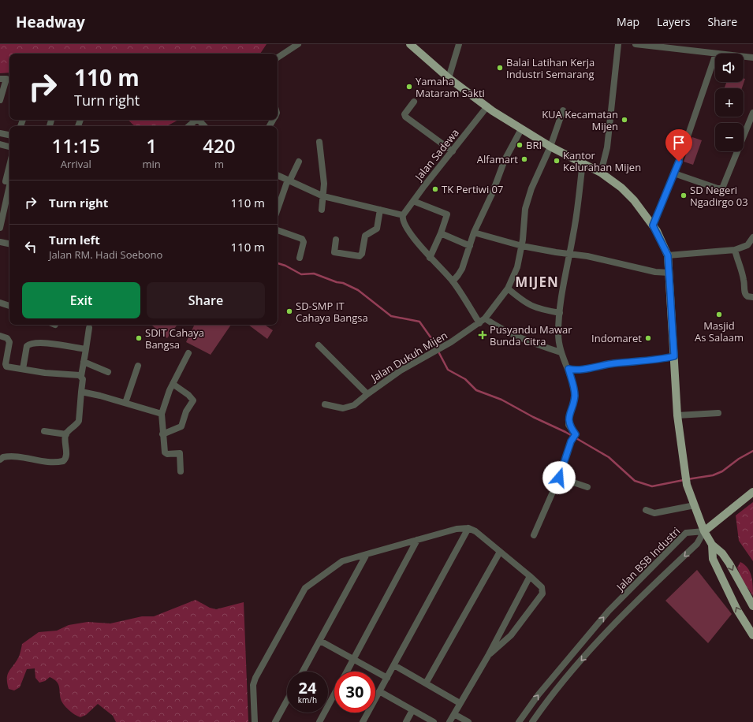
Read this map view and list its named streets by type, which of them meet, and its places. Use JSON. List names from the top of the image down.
{
  "streets": {
    "street": ["Jalan Sadewa", "Jalan Dukuh Mijen", "Jalan BSB Industri"]
  },
  "districts": ["MIJEN"],
  "places": {
    "other": [
      "Balai Latihan Kerja Industri Semarang",
      "Yamaha Mataram Sakti",
      "KUA Kecamatan Mijen",
      "BRI",
      "Alfamart",
      "Kantor Kelurahan Mijen",
      "TK Pertiwi 07",
      "SD Negeri Ngadirgo 03",
      "SD-SMP IT Cahaya Bangsa",
      "Masjid As Salaam",
      "SDIT Cahaya Bangsa",
      "Indomaret"
    ],
    "health": ["Pusyandu Mawar Bunda Citra"]
  },
  "page": {
    "header": "Headway",
    "nav": ["Map", "Layers", "Share"],
    "map_buttons": ["+", "−"],
    "turn": ["110 m", "Turn right"],
    "eta": [
      "11:15",
      "Arrival",
      "1",
      "min",
      "420",
      "m"
    ],
    "list": [
      {
        "name": "Turn right",
        "value": "110 m"
      },
      {
        "name": "Turn left",
        "note": "Jalan RM. Hadi Soebono",
        "value": "110 m"
      }
    ],
    "buttons": ["Exit", "Share"],
    "speed": "24 km/h",
    "limit": "30"
  }
}
